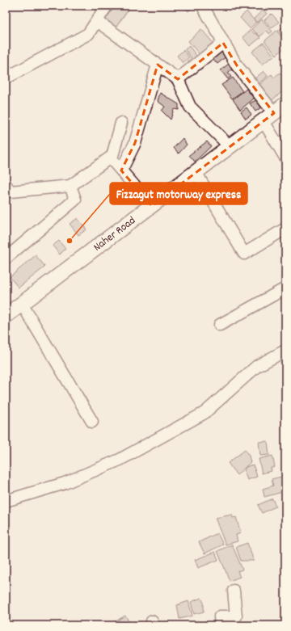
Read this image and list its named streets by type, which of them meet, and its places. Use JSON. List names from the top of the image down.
{
  "streets": {
    "main road": ["Naher Road"]
  },
  "places": ["Fizzagut motorway express"]
}
